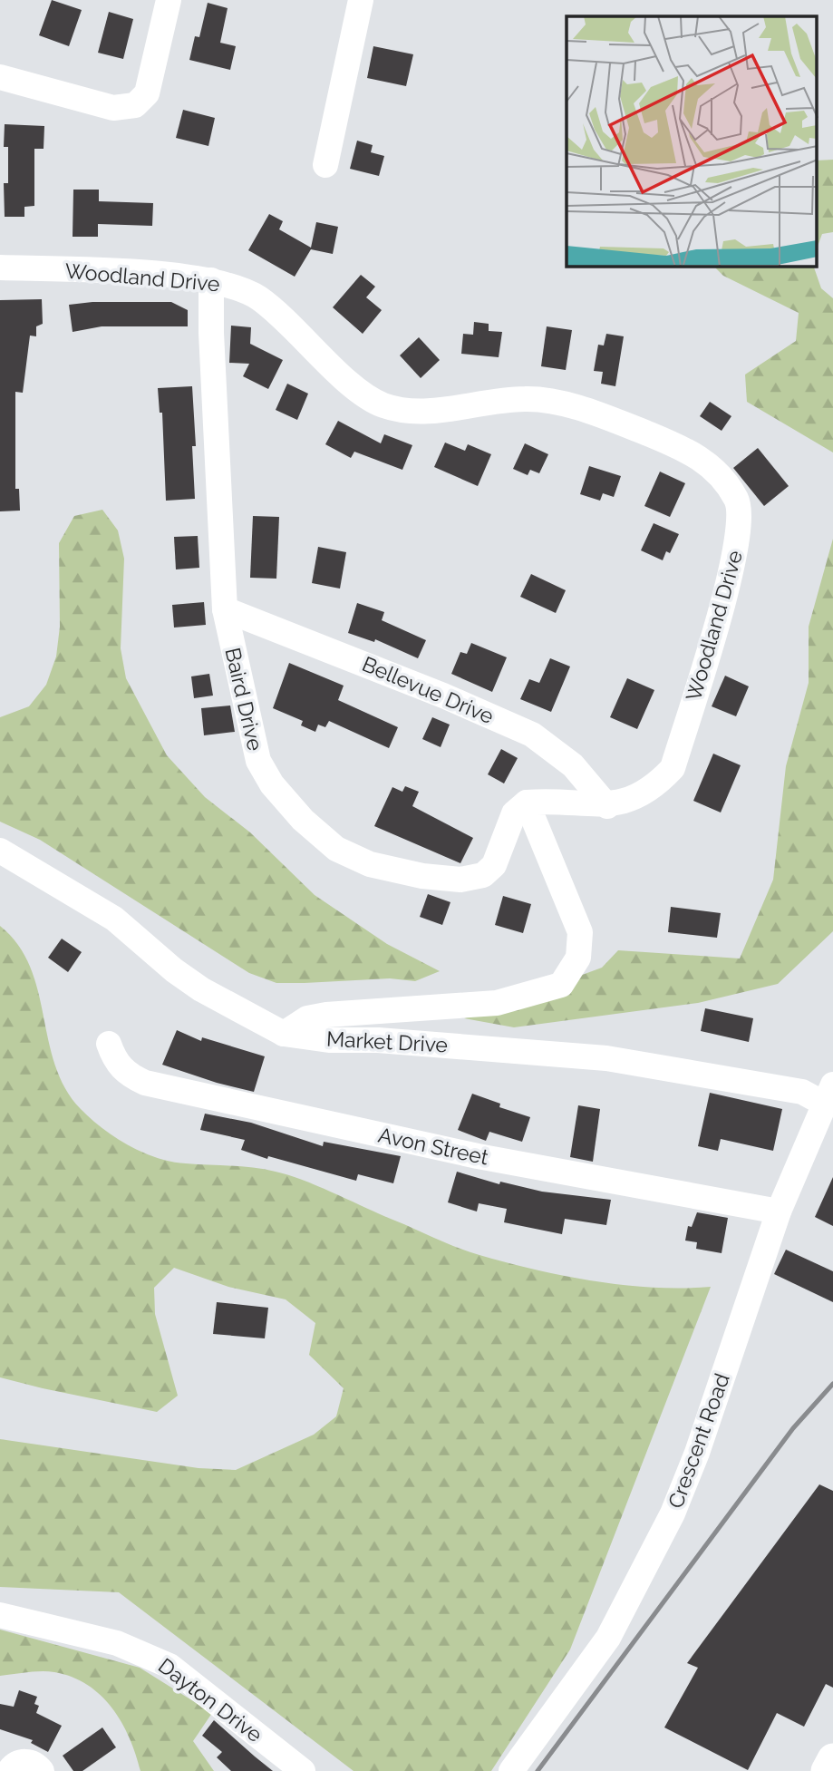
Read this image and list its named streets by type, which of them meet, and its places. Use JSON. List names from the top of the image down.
{
  "streets": {
    "street": [
      "Woodland Drive",
      "Bellevue Drive",
      "Baird Drive",
      "Market Drive",
      "Avon Street",
      "Crescent Road",
      "Dayton Drive"
    ]
  },
  "crossings": [
    ["Woodland Drive", "Bellevue Drive"],
    ["Woodland Drive", "Baird Drive"],
    ["Bellevue Drive", "Baird Drive"],
    ["Market Drive", "Crescent Road"],
    ["Avon Street", "Crescent Road"]
  ]
}
